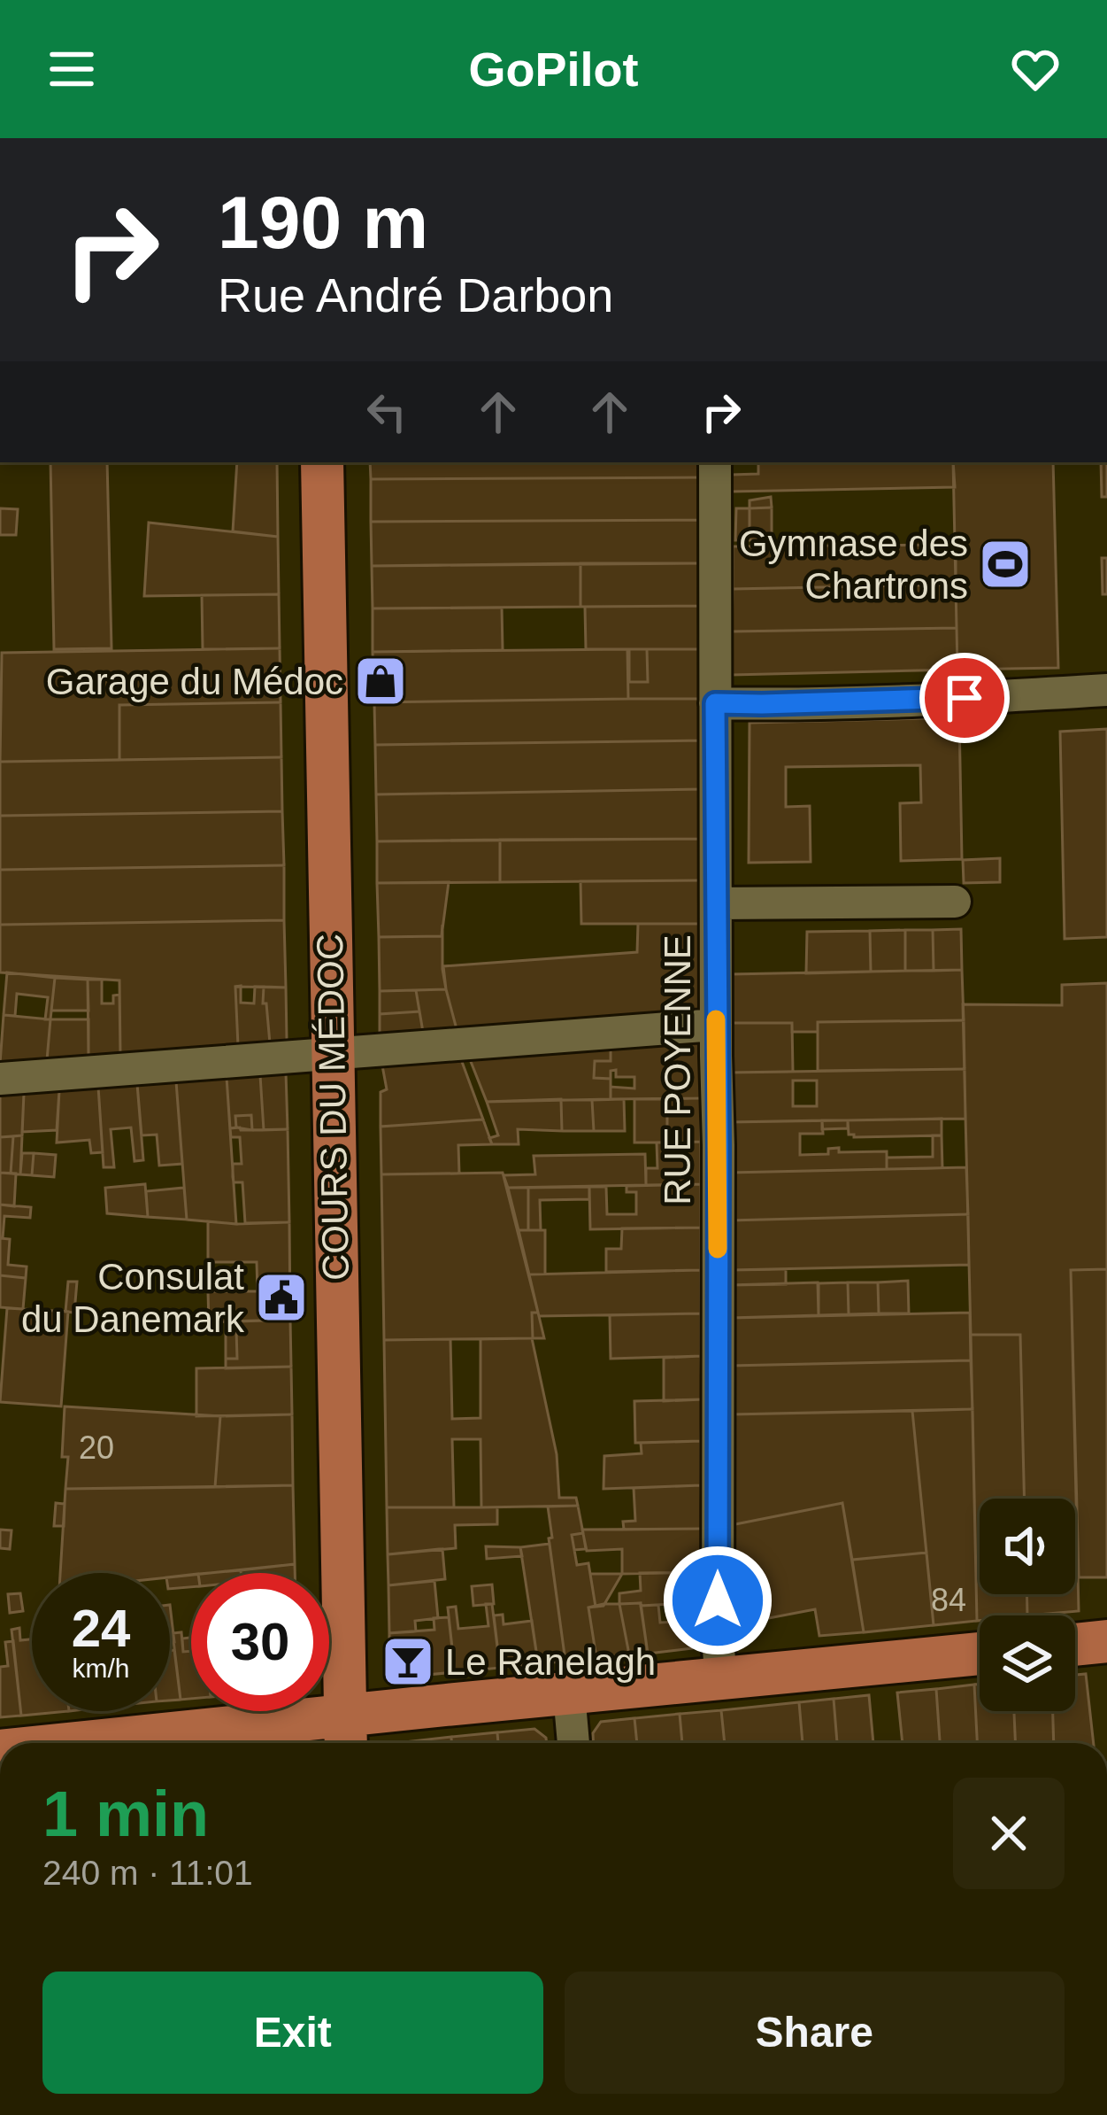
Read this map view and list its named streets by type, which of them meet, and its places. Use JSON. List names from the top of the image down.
{
  "streets": {
    "main road": ["COURS DU MÉDOC"],
    "street": ["RUE POYENNE"]
  },
  "places": {
    "sports": ["Gymnase des Chartrons"],
    "shop": ["Garage du Médoc"],
    "public building": ["Consulat du Danemark"],
    "bar": ["Le Ranelagh"]
  },
  "house_numbers": ["20", "84"],
  "page": {
    "header": "GoPilot",
    "turn": ["190 m", "Rue André Darbon"],
    "speed": "24 km/h",
    "limit": "30",
    "heading": ["1 min", "240 m · 11:01"],
    "buttons": ["Exit", "Share"]
  }
}
